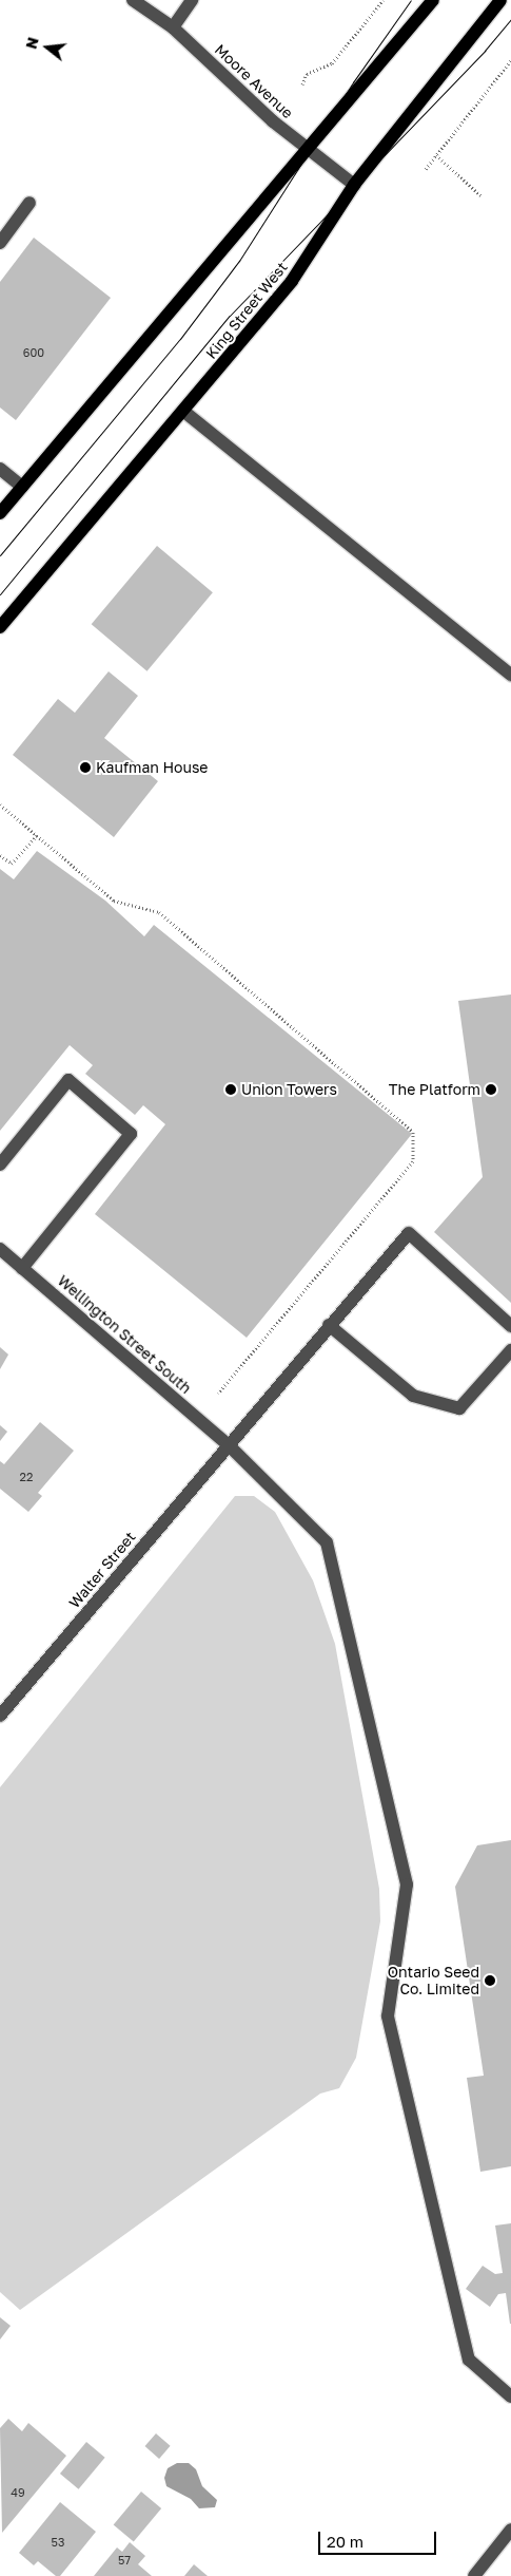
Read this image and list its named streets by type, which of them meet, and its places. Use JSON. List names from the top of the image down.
{
  "streets": {
    "main road": ["King Street West"],
    "street": ["Moore Avenue", "Wellington Street South", "Walter Street"]
  },
  "crossings": [
    ["Moore Avenue", "King Street West"],
    ["Wellington Street South", "Walter Street"]
  ],
  "places": [
    "Kaufman House",
    "Union Towers",
    "The Platform",
    "Ontario Seed Co. Limited"
  ],
  "house_numbers": [
    "600",
    "22",
    "49",
    "53",
    "57"
  ],
  "scale_bar": "20 m",
  "north": "left"
}
